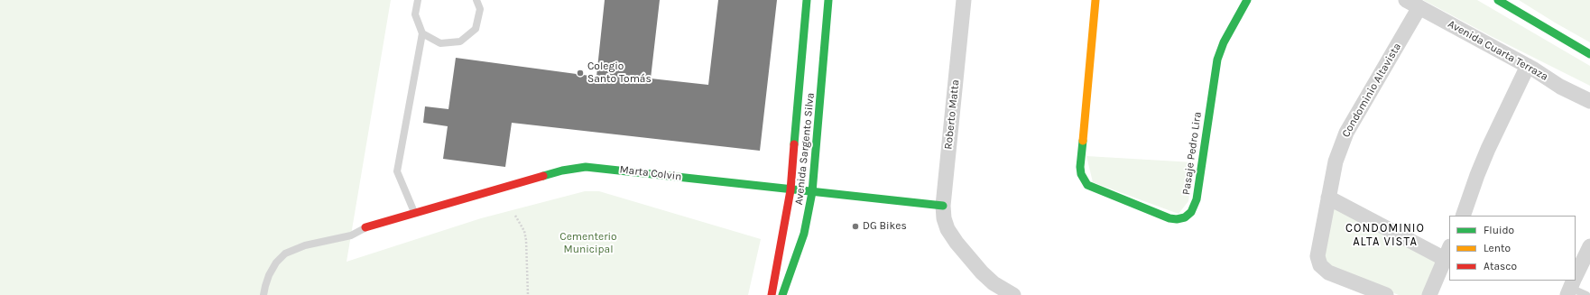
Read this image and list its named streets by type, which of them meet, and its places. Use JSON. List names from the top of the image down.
{
  "streets": {
    "street": [
      "Avenida Cuarta Terraza",
      "Condominio Altavista",
      "Roberto Matta",
      "Avenida Sargento Silva",
      "Pasaje Pedro Lira",
      "Marta Colvin"
    ]
  },
  "crossings": [
    ["Avenida Cuarta Terraza", "Condominio Altavista"],
    ["Roberto Matta", "Marta Colvin"],
    ["Avenida Sargento Silva", "Marta Colvin"]
  ],
  "districts": ["CONDOMINIO ALTA VISTA"],
  "parks": ["Cementerio Municipal"],
  "places": ["Colegio Santo Tomás", "DG Bikes"],
  "legend": ["Fluido", "Lento", "Atasco"]
}
